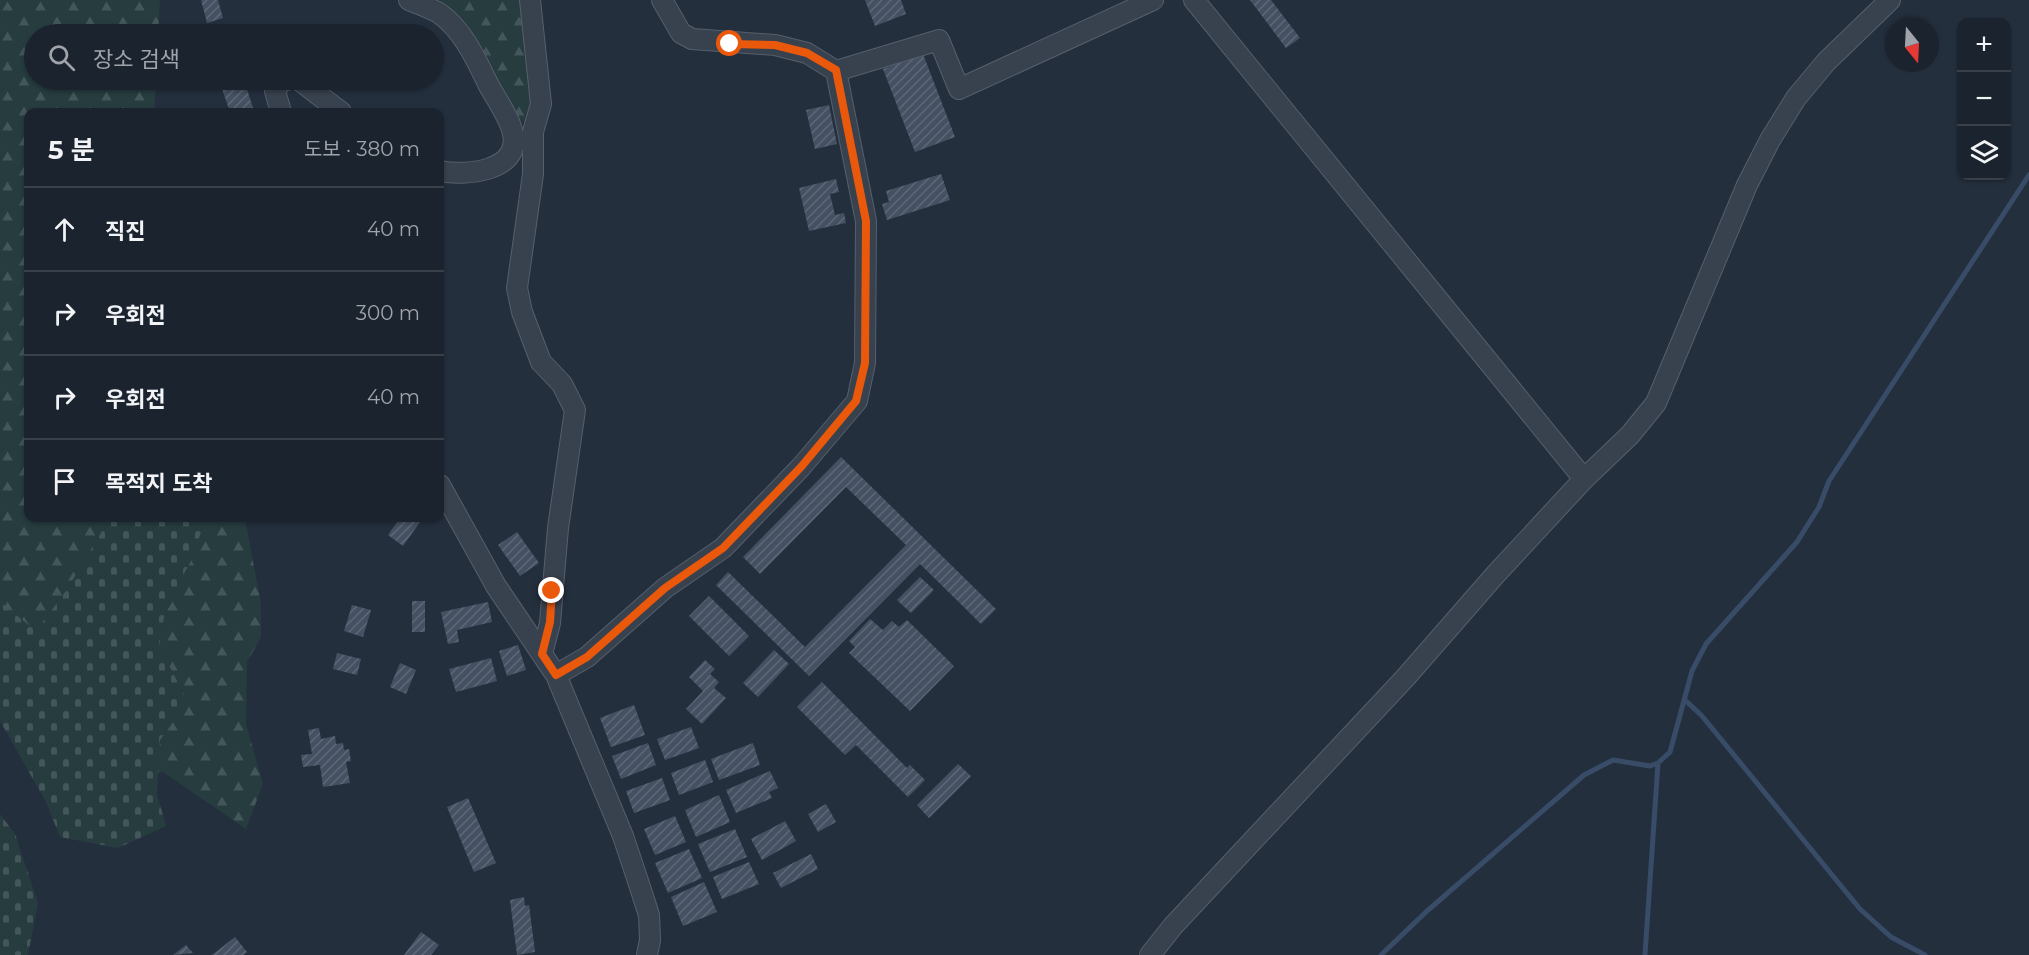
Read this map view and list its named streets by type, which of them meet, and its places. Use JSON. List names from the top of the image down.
{
  "north": "bottom",
  "page": {
    "map_buttons": ["+", "−"],
    "search": "장소 검색",
    "heading": ["5 분", "도보 · 380 m"],
    "list": [
      ["직진", "40 m"],
      ["우회전", "300 m"],
      ["우회전", "40 m"],
      "목적지 도착"
    ]
  }
}
